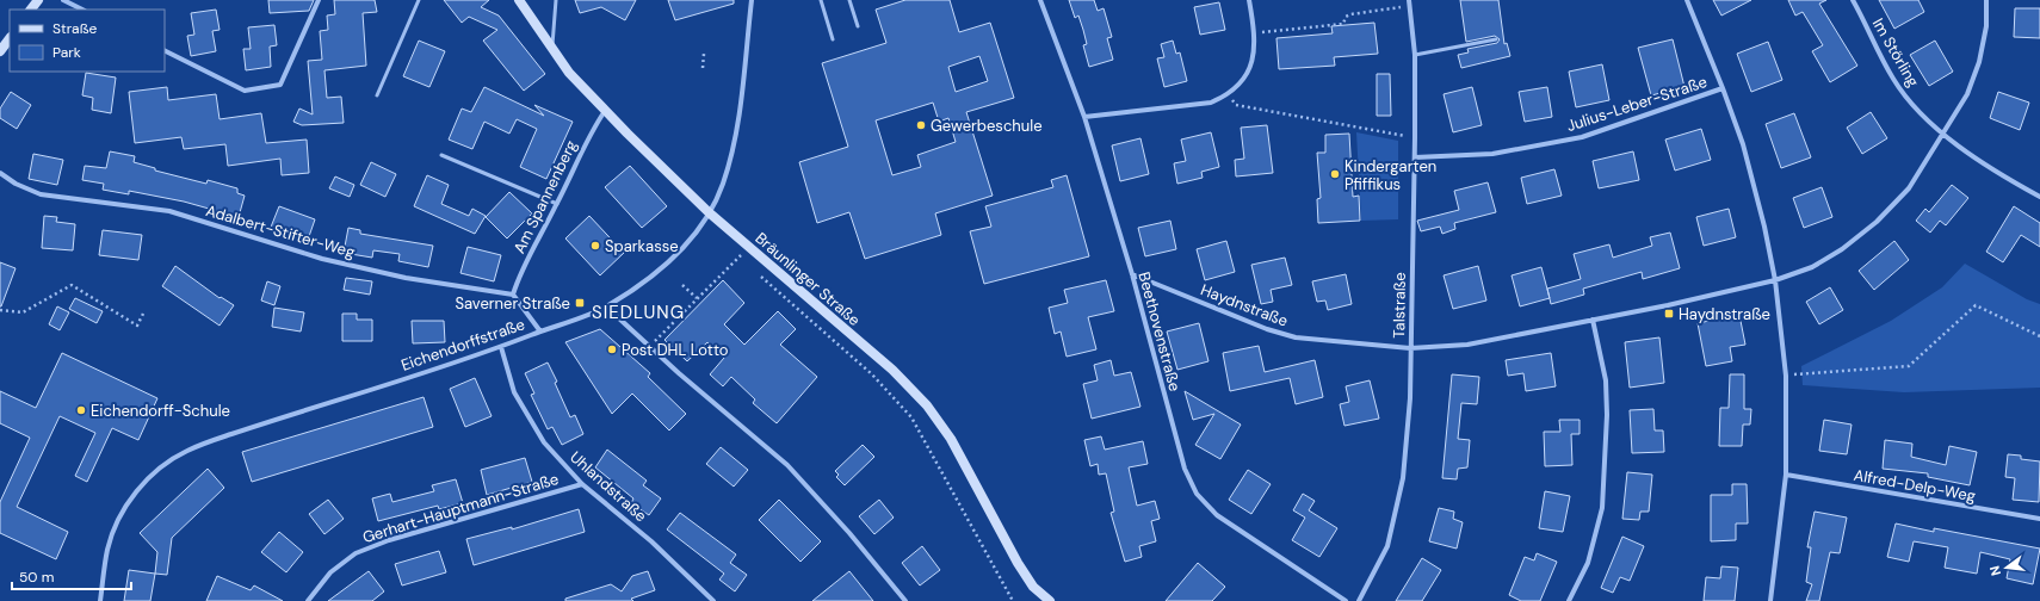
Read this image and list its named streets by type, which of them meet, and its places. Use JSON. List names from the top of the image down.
{
  "streets": {
    "main road": ["Bräunlinger Straße"],
    "street": [
      "Im Störling",
      "Julius-Leber-Straße",
      "Am Spannenberg",
      "Adalbert-Stifter-Weg",
      "Haydnstraße",
      "Talstraße",
      "Beethovenstraße",
      "Eichendorffstraße",
      "Alfred-Delp-Weg",
      "Uhlandstraße",
      "Gerhart-Hauptmann-Straße"
    ]
  },
  "crossings": [
    ["Im Störling", "Haydnstraße"],
    ["Julius-Leber-Straße", "Talstraße"],
    ["Am Spannenberg", "Adalbert-Stifter-Weg"],
    ["Am Spannenberg", "Bräunlinger Straße"],
    ["Bräunlinger Straße", "Eichendorffstraße"],
    ["Haydnstraße", "Talstraße"],
    ["Haydnstraße", "Beethovenstraße"],
    ["Eichendorffstraße", "Uhlandstraße"],
    ["Uhlandstraße", "Gerhart-Hauptmann-Straße"]
  ],
  "districts": ["SIEDLUNG"],
  "places": {
    "other": [
      "Gewerbeschule",
      "Kindergarten Pfiffikus",
      "Sparkasse",
      "Post DHL Lotto",
      "Eichendorff-Schule"
    ],
    "transit": ["Saverner Straße", "Haydnstraße"]
  },
  "legend": ["Straße", "Park"],
  "scale_bar": "50 m",
  "north": "left"
}
